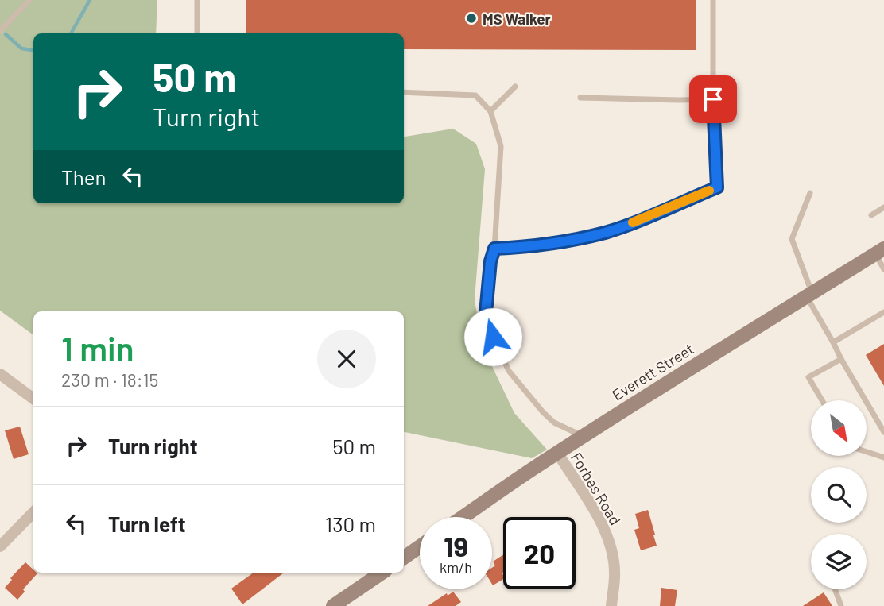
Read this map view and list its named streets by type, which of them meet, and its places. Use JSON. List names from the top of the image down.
{
  "streets": {
    "street": ["Everett Street", "Forbes Road"]
  },
  "crossings": [
    ["Everett Street", "Forbes Road"]
  ],
  "places": ["MS Walker"],
  "north": "bottom right",
  "page": {
    "turn": ["50 m", "Turn right"],
    "then": "Then",
    "heading": ["1 min", "230 m · 18:15"],
    "list": [
      {
        "name": "Turn right",
        "value": "50 m"
      },
      {
        "name": "Turn left",
        "value": "130 m"
      }
    ],
    "speed": "19 km/h",
    "limit": "20"
  }
}
